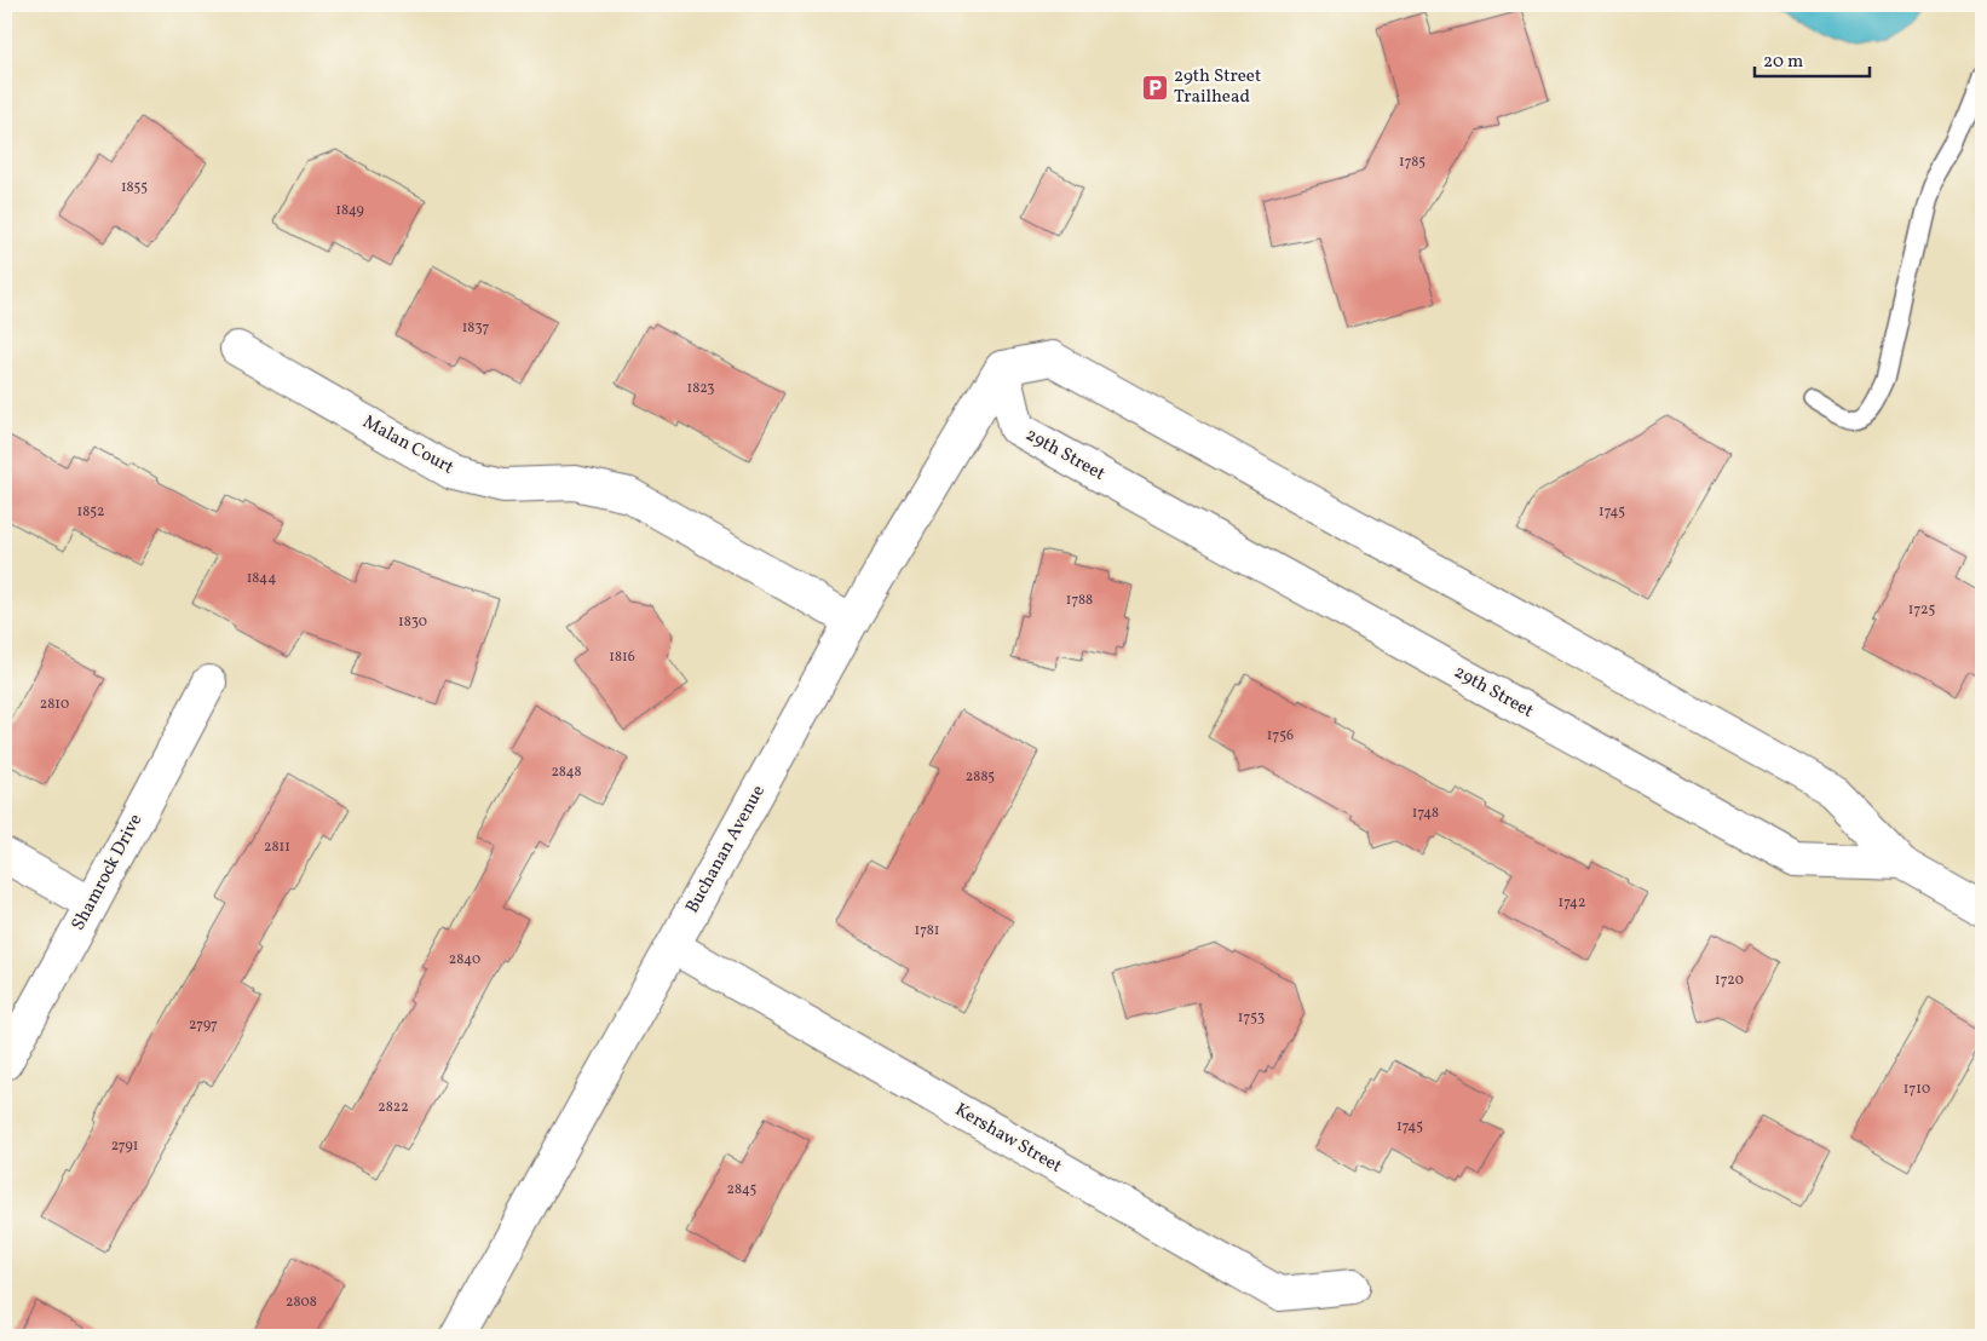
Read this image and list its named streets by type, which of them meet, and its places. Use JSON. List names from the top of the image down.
{
  "streets": {
    "street": [
      "Malan Court",
      "29th Street",
      "Buchanan Avenue",
      "Shamrock Drive",
      "Kershaw Street"
    ]
  },
  "crossings": [
    ["Malan Court", "Buchanan Avenue"],
    ["29th Street", "Buchanan Avenue"],
    ["Buchanan Avenue", "Kershaw Street"]
  ],
  "places": {
    "parking": ["29th Street Trailhead"]
  },
  "house_numbers": [
    "1785",
    "1855",
    "1849",
    "1837",
    "1823",
    "1852",
    "1745",
    "1844",
    "1788",
    "1725",
    "1830",
    "1816",
    "2810",
    "1756",
    "2848",
    "2885",
    "1748",
    "2811",
    "1742",
    "1781",
    "2840",
    "1720",
    "1753",
    "2797",
    "1710",
    "2822",
    "1745",
    "2791",
    "2845",
    "2808"
  ],
  "scale_bar": "20 m"
}
